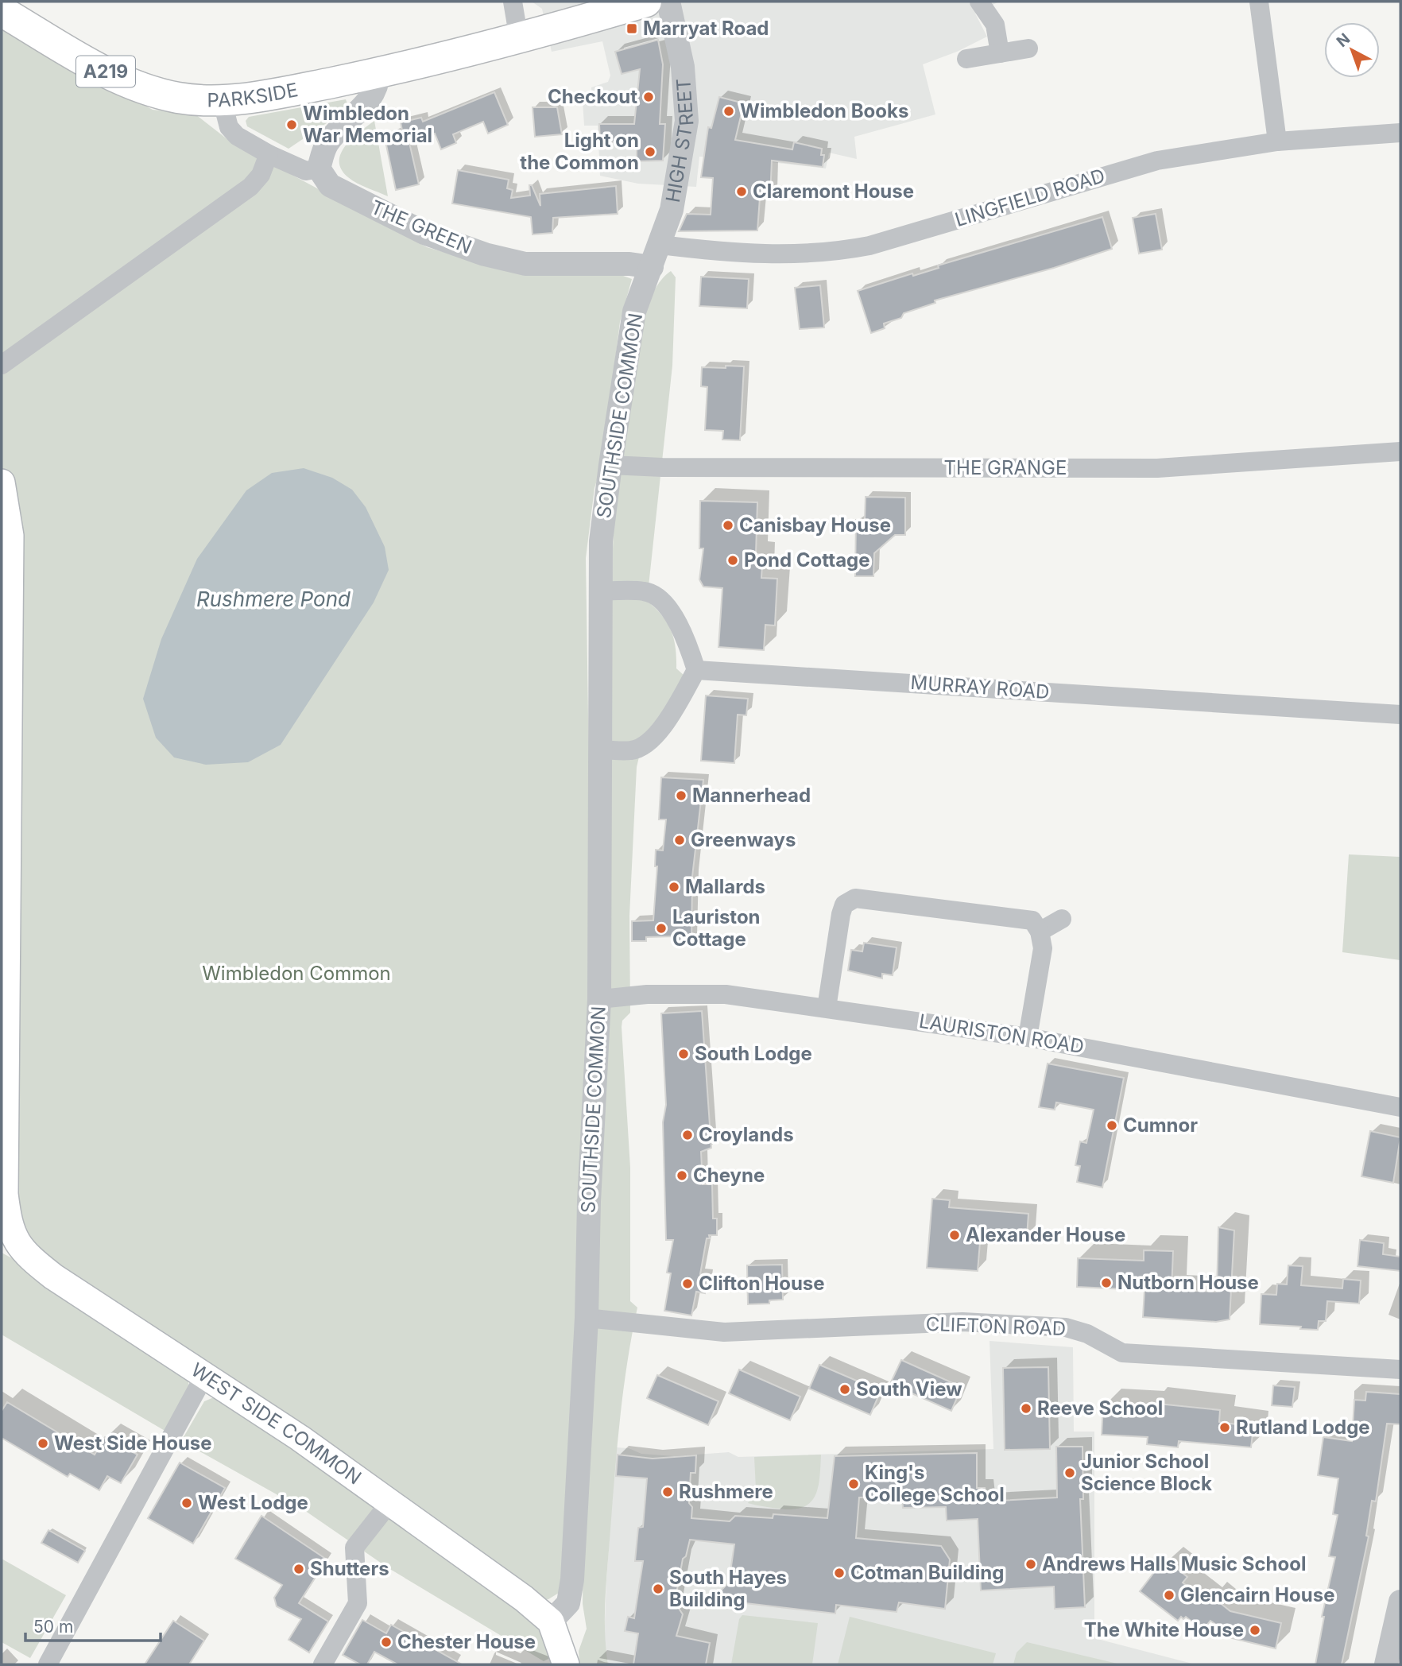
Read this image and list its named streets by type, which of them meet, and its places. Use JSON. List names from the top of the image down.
{
  "streets": {
    "main road": ["A219", "PARKSIDE", "WEST SIDE COMMON"],
    "street": [
      "HIGH STREET",
      "LINGFIELD ROAD",
      "THE GREEN",
      "SOUTHSIDE COMMON",
      "THE GRANGE",
      "MURRAY ROAD",
      "LAURISTON ROAD",
      "CLIFTON ROAD"
    ]
  },
  "crossings": [
    ["A219", "PARKSIDE"],
    ["HIGH STREET", "LINGFIELD ROAD"],
    ["HIGH STREET", "SOUTHSIDE COMMON"],
    ["LINGFIELD ROAD", "SOUTHSIDE COMMON"],
    ["THE GREEN", "SOUTHSIDE COMMON"],
    ["SOUTHSIDE COMMON", "THE GRANGE"],
    ["SOUTHSIDE COMMON", "LAURISTON ROAD"],
    ["SOUTHSIDE COMMON", "CLIFTON ROAD"],
    ["SOUTHSIDE COMMON", "WEST SIDE COMMON"]
  ],
  "water": ["Rushmere Pond"],
  "parks": ["Wimbledon Common"],
  "places": {
    "transit": ["Marryat Road"],
    "other": [
      "Checkout",
      "Wimbledon Books",
      "Wimbledon War Memorial",
      "Light on the Common",
      "Claremont House",
      "Canisbay House",
      "Pond Cottage",
      "Mannerhead",
      "Greenways",
      "Mallards",
      "Lauriston Cottage",
      "South Lodge",
      "Cumnor",
      "Croylands",
      "Cheyne",
      "Alexander House",
      "Nutborn House",
      "Clifton House",
      "South View",
      "Reeve School",
      "Rutland Lodge",
      "West Side House",
      "Junior School Science Block",
      "King's College School",
      "Rushmere",
      "West Lodge",
      "Andrews Halls Music School",
      "Shutters",
      "Cotman Building",
      "South Hayes Building",
      "Glencairn House",
      "The White House",
      "Chester House"
    ]
  },
  "scale_bar": "50 m",
  "north": "top left"
}
